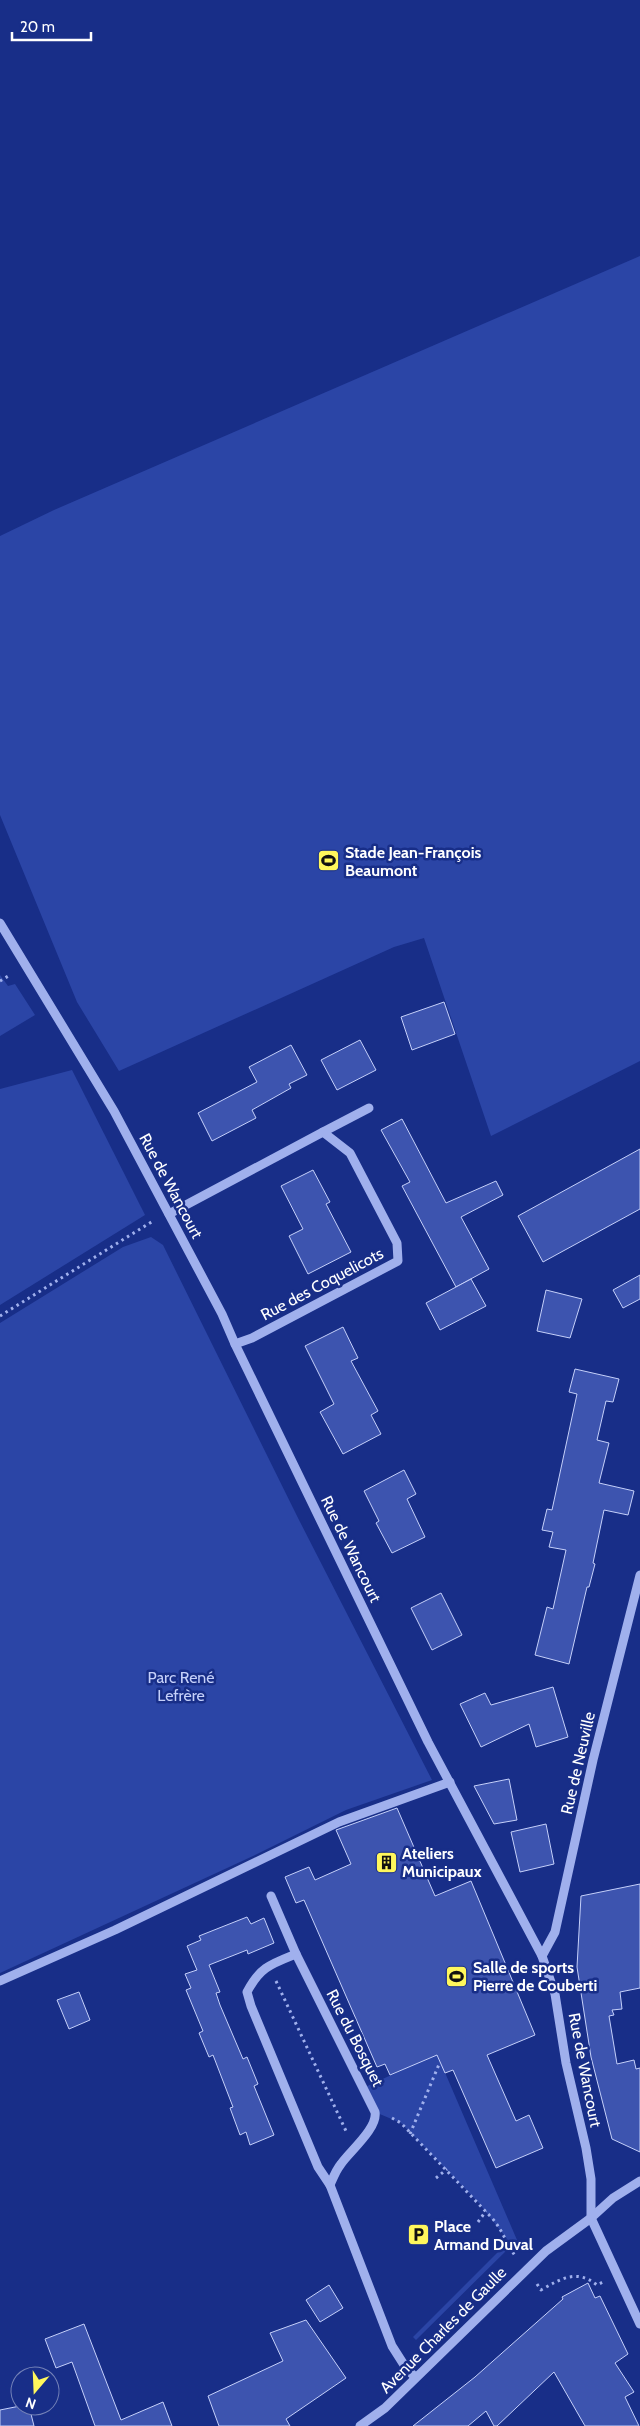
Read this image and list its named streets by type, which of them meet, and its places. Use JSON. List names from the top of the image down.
{
  "streets": {
    "street": [
      "Rue de Wancourt",
      "Rue des Coquelicots",
      "Rue de Neuville",
      "Rue du Bosquet",
      "Avenue Charles de Gaulle"
    ]
  },
  "crossings": [
    ["Rue de Wancourt", "Rue des Coquelicots"],
    ["Rue de Wancourt", "Rue de Neuville"],
    ["Rue de Wancourt", "Avenue Charles de Gaulle"]
  ],
  "parks": ["Parc René Lefrère"],
  "places": {
    "sports": ["Stade Jean-François Beaumont", "Salle de sports Pierre de Couberti"],
    "building": ["Ateliers Municipaux"],
    "parking": ["Place Armand Duval"]
  },
  "scale_bar": "20 m",
  "north": "bottom"
}
